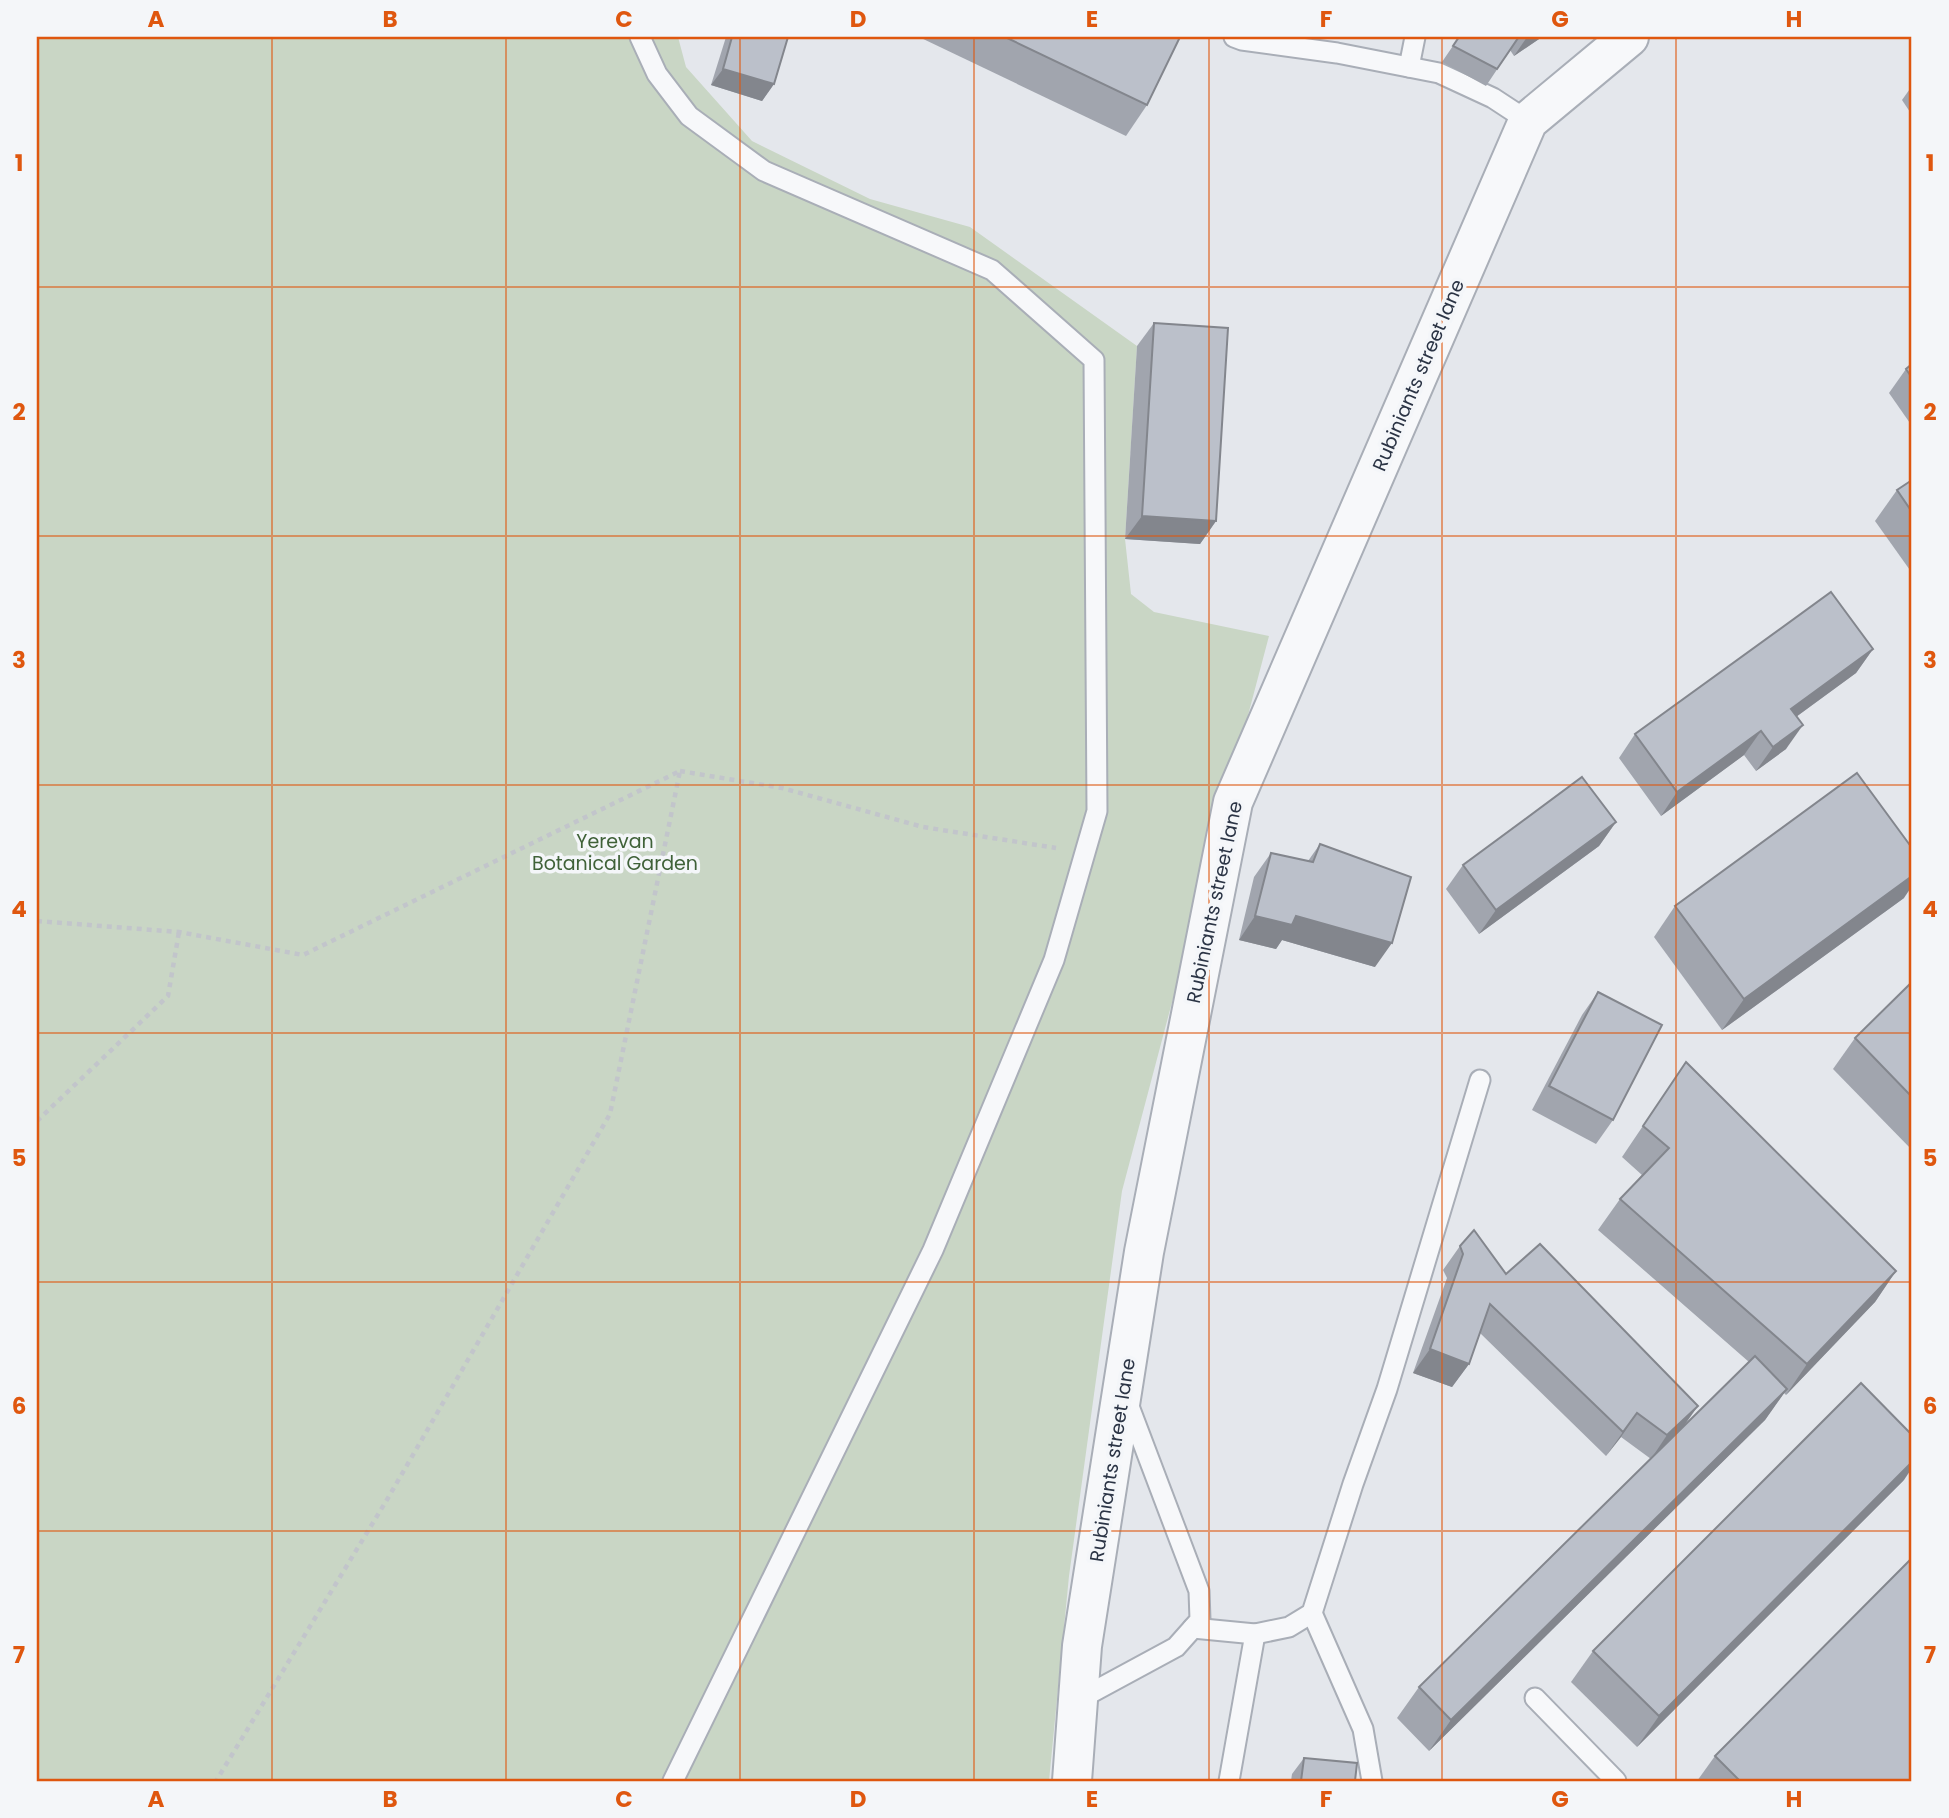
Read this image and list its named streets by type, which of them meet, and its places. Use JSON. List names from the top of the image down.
{
  "streets": {
    "street": ["Rubiniants street lane"]
  },
  "parks": ["Yerevan Botanical Garden"],
  "grid": {
    "columns": [
      "A",
      "B",
      "C",
      "D",
      "E",
      "F",
      "G",
      "H"
    ],
    "rows": [
      "1",
      "2",
      "3",
      "4",
      "5",
      "6",
      "7"
    ]
  }
}
